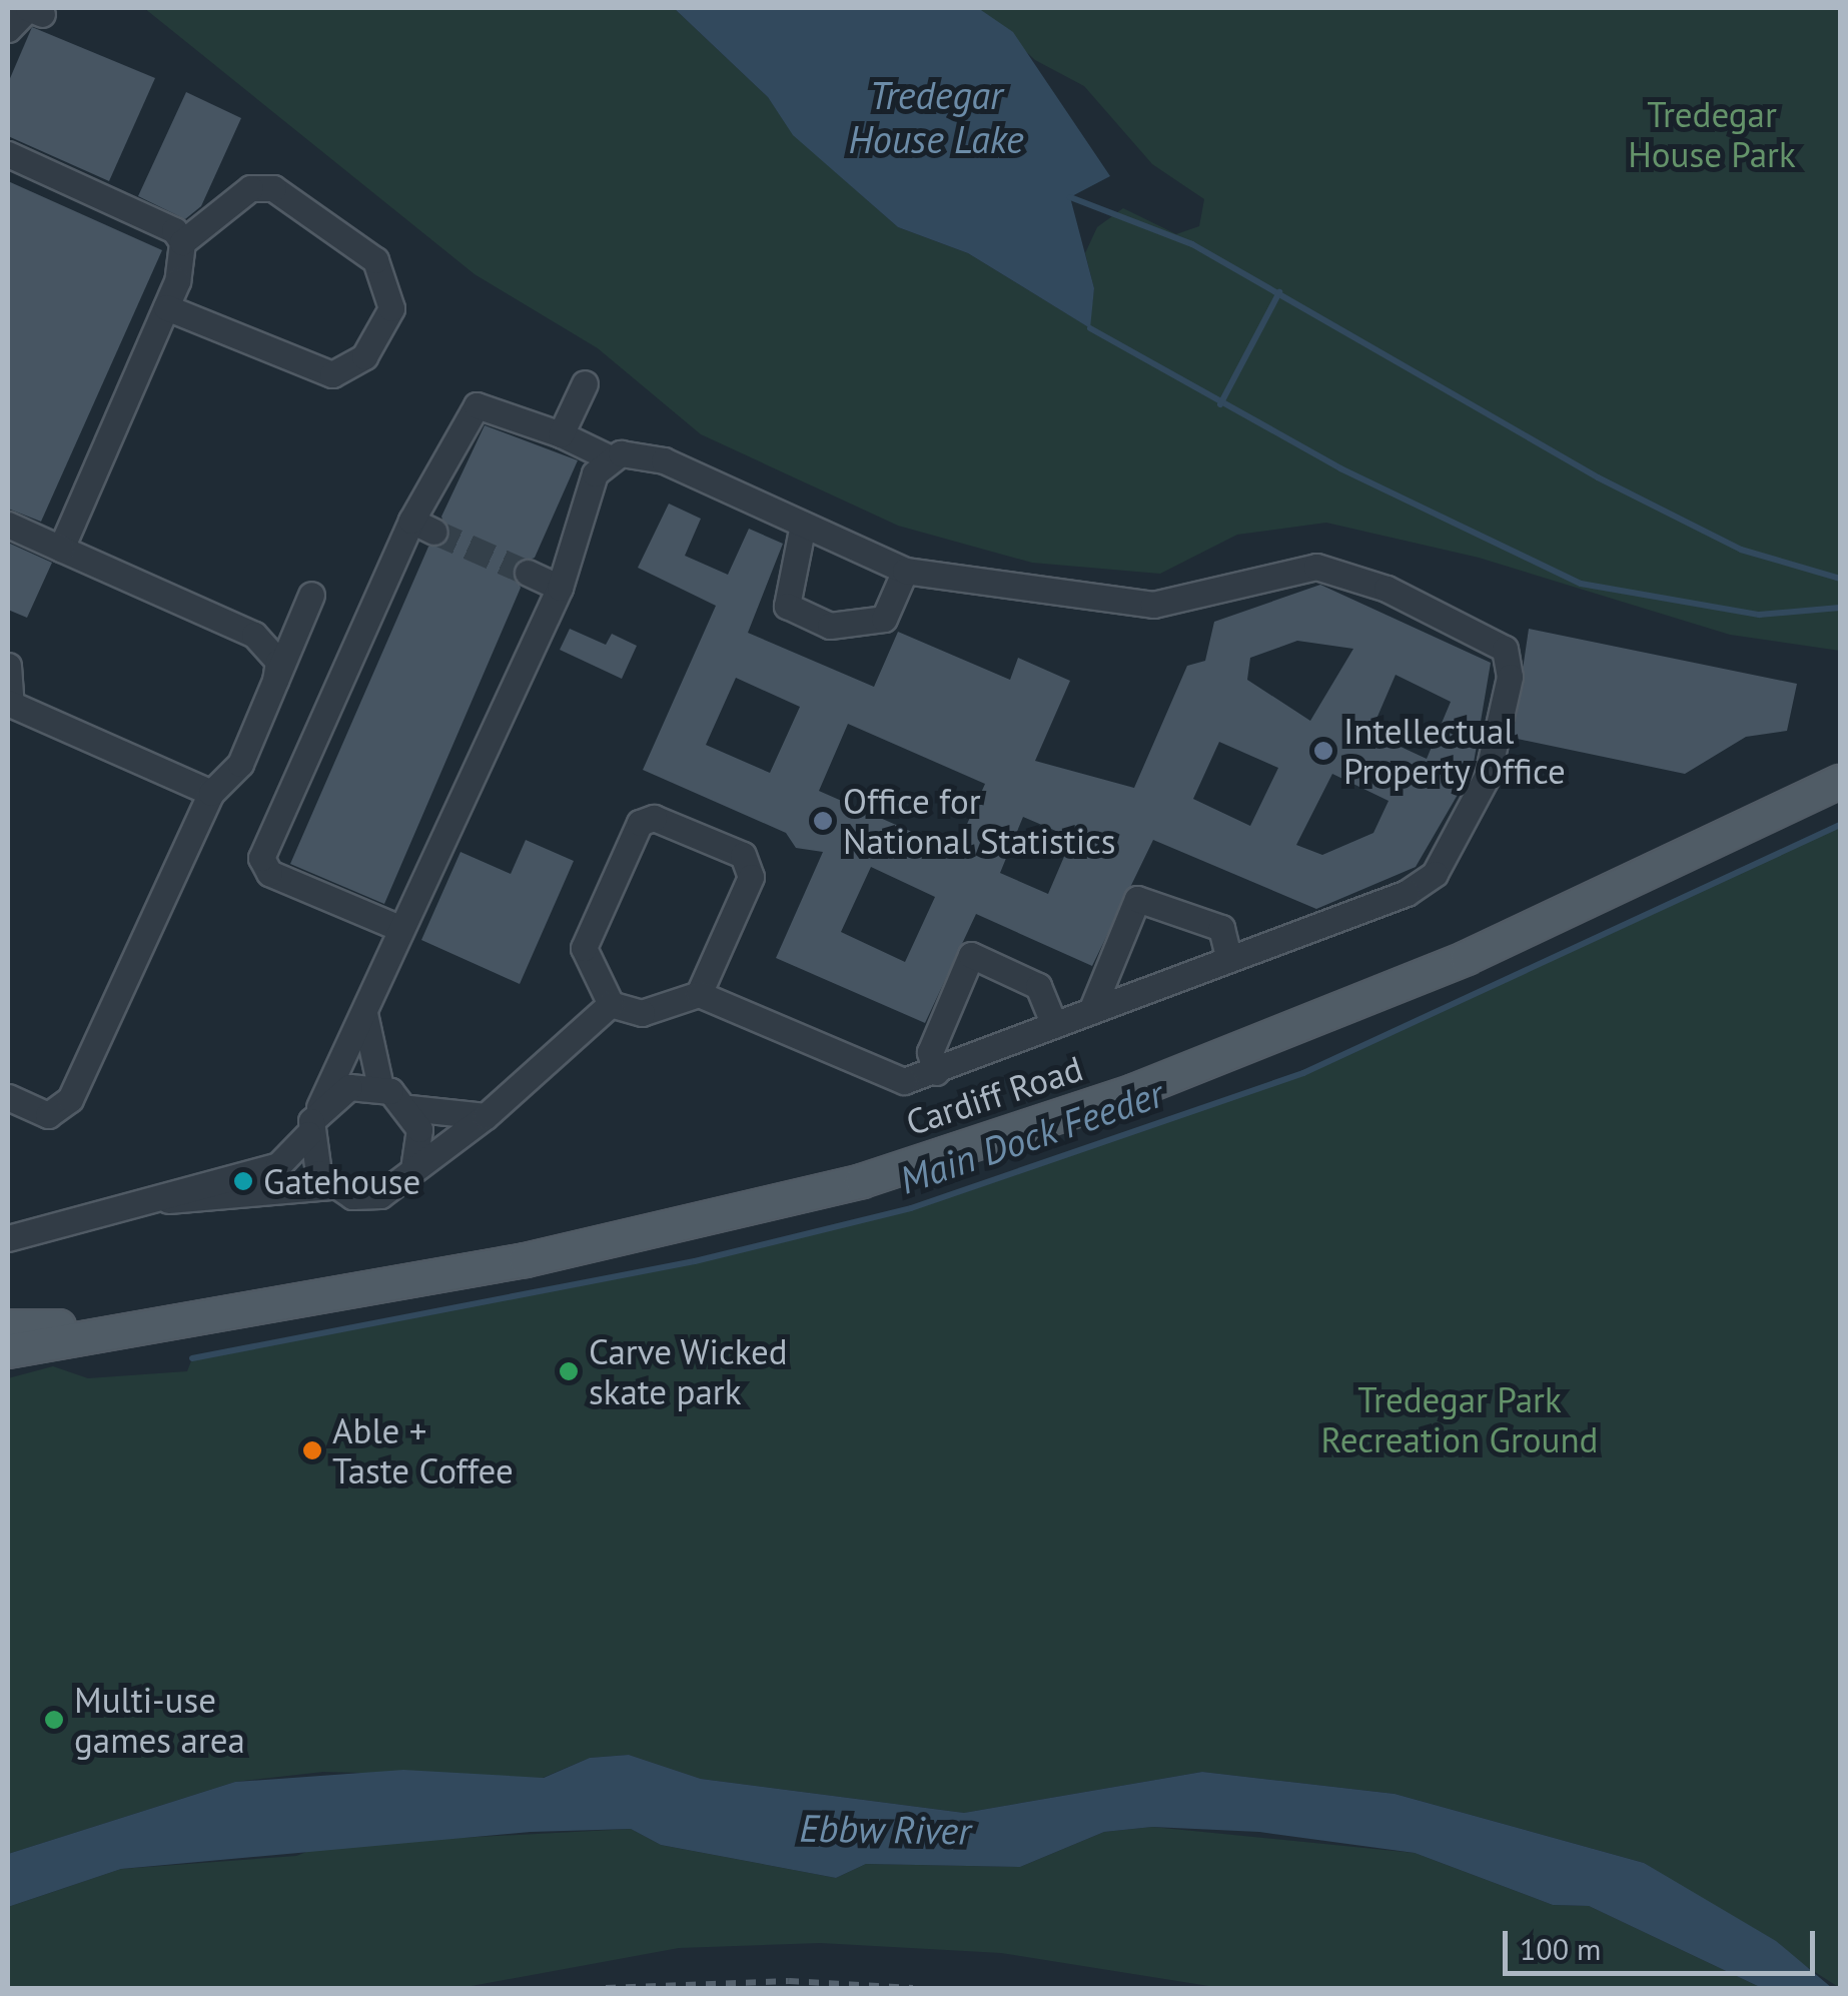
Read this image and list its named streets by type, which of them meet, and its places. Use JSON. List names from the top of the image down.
{
  "streets": {
    "main road": ["Cardiff Road"]
  },
  "water": ["Tredegar House Lake", "Main Dock Feeder", "Ebbw River"],
  "parks": ["Tredegar House Park", "Tredegar Park Recreation Ground"],
  "places": [
    "Intellectual Property Office",
    "Office for National Statistics",
    "Gatehouse",
    "Carve Wicked skate park",
    "Able + Taste Coffee",
    "Multi-use games area"
  ],
  "scale_bar": "100 m"
}
